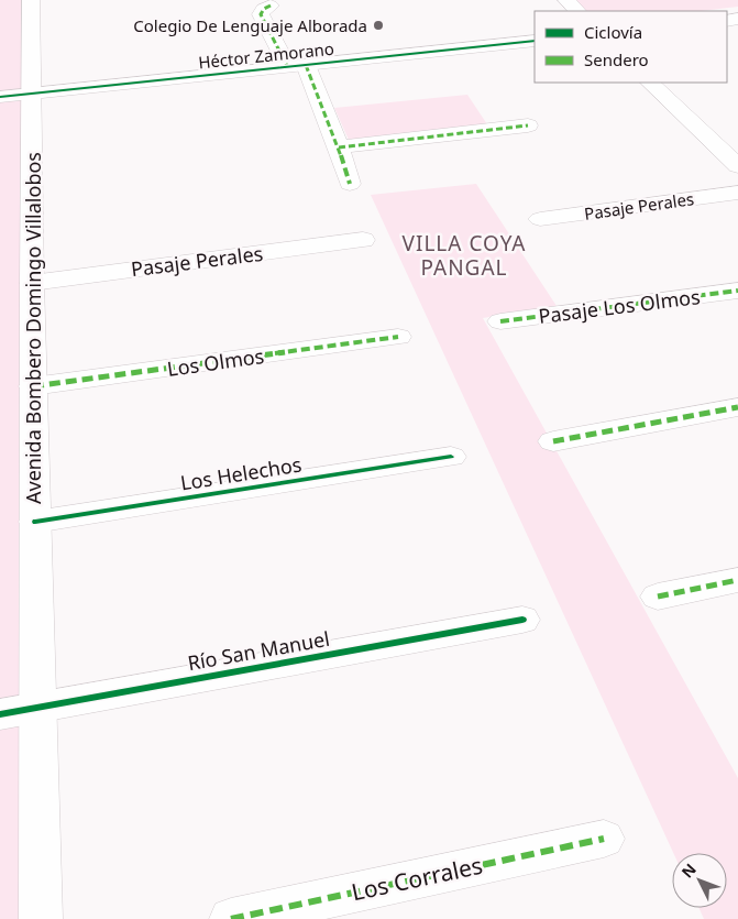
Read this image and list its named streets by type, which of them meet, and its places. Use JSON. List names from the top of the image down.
{
  "streets": {
    "street": [
      "Héctor Zamorano",
      "Pasaje Perales",
      "Pasaje Los Olmos",
      "Avenida Bombero Domingo Villalobos",
      "Los Olmos",
      "Los Helechos",
      "Río San Manuel",
      "Los Corrales"
    ]
  },
  "crossings": [
    ["Héctor Zamorano", "Avenida Bombero Domingo Villalobos"],
    ["Pasaje Perales", "Avenida Bombero Domingo Villalobos"],
    ["Avenida Bombero Domingo Villalobos", "Los Olmos"],
    ["Avenida Bombero Domingo Villalobos", "Los Helechos"],
    ["Avenida Bombero Domingo Villalobos", "Río San Manuel"]
  ],
  "districts": ["VILLA COYA PANGAL"],
  "places": ["Colegio De Lenguaje Alborada"],
  "legend": ["Ciclovía", "Sendero"],
  "north": "top left"
}
